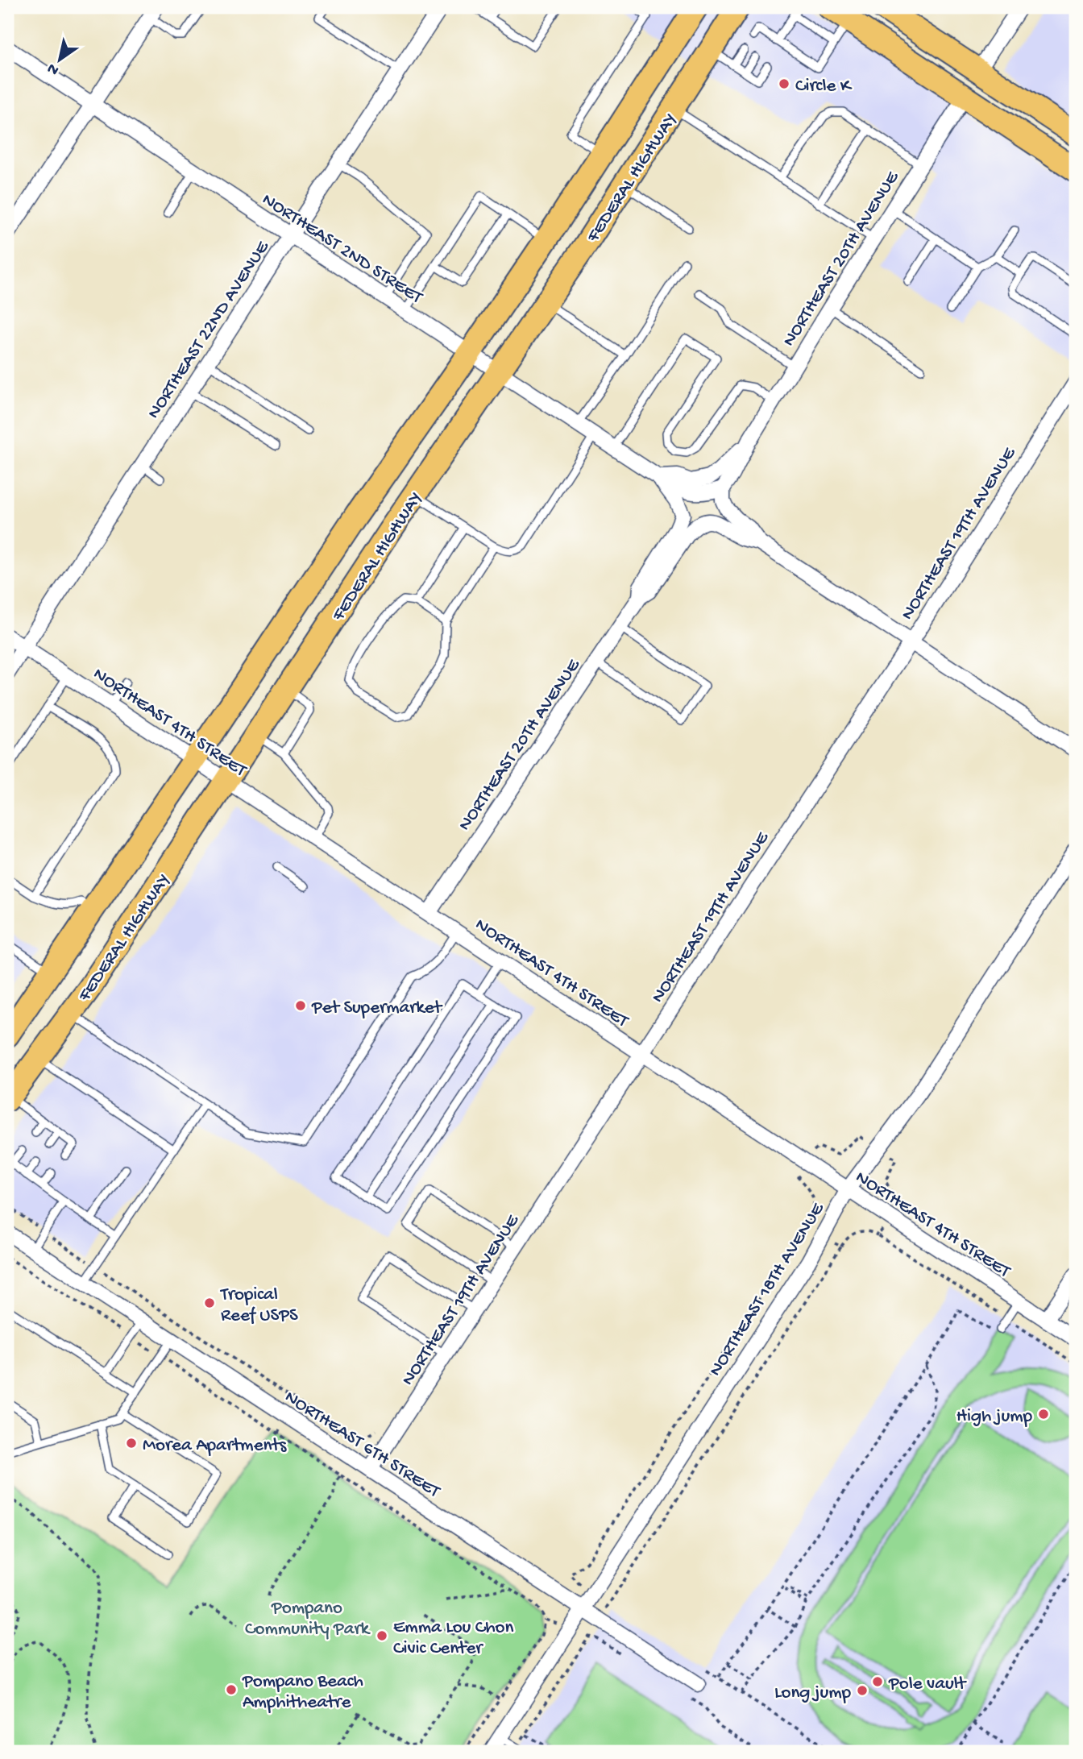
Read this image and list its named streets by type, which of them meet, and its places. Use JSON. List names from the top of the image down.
{
  "streets": {
    "main road": ["FEDERAL HIGHWAY"],
    "street": [
      "NORTHEAST 2ND STREET",
      "NORTHEAST 20TH AVENUE",
      "NORTHEAST 22ND AVENUE",
      "NORTHEAST 19TH AVENUE",
      "NORTHEAST 4TH STREET",
      "NORTHEAST 18TH AVENUE",
      "NORTHEAST 6TH STREET"
    ]
  },
  "crossings": [
    ["FEDERAL HIGHWAY", "NORTHEAST 2ND STREET"],
    ["FEDERAL HIGHWAY", "NORTHEAST 4TH STREET"],
    ["NORTHEAST 2ND STREET", "NORTHEAST 20TH AVENUE"],
    ["NORTHEAST 2ND STREET", "NORTHEAST 22ND AVENUE"],
    ["NORTHEAST 20TH AVENUE", "NORTHEAST 4TH STREET"],
    ["NORTHEAST 22ND AVENUE", "NORTHEAST 4TH STREET"],
    ["NORTHEAST 19TH AVENUE", "NORTHEAST 4TH STREET"],
    ["NORTHEAST 19TH AVENUE", "NORTHEAST 6TH STREET"],
    ["NORTHEAST 4TH STREET", "NORTHEAST 18TH AVENUE"],
    ["NORTHEAST 18TH AVENUE", "NORTHEAST 6TH STREET"]
  ],
  "parks": ["Pompano Community Park"],
  "places": [
    "Circle K",
    "Pet Supermarket",
    "Tropical Reef USPS",
    "High jump",
    "Morea Apartments",
    "Emma Lou Chon Civic Center",
    "Pole vault",
    "Pompano Beach Amphitheatre",
    "Long jump"
  ],
  "north": "bottom left"
}
